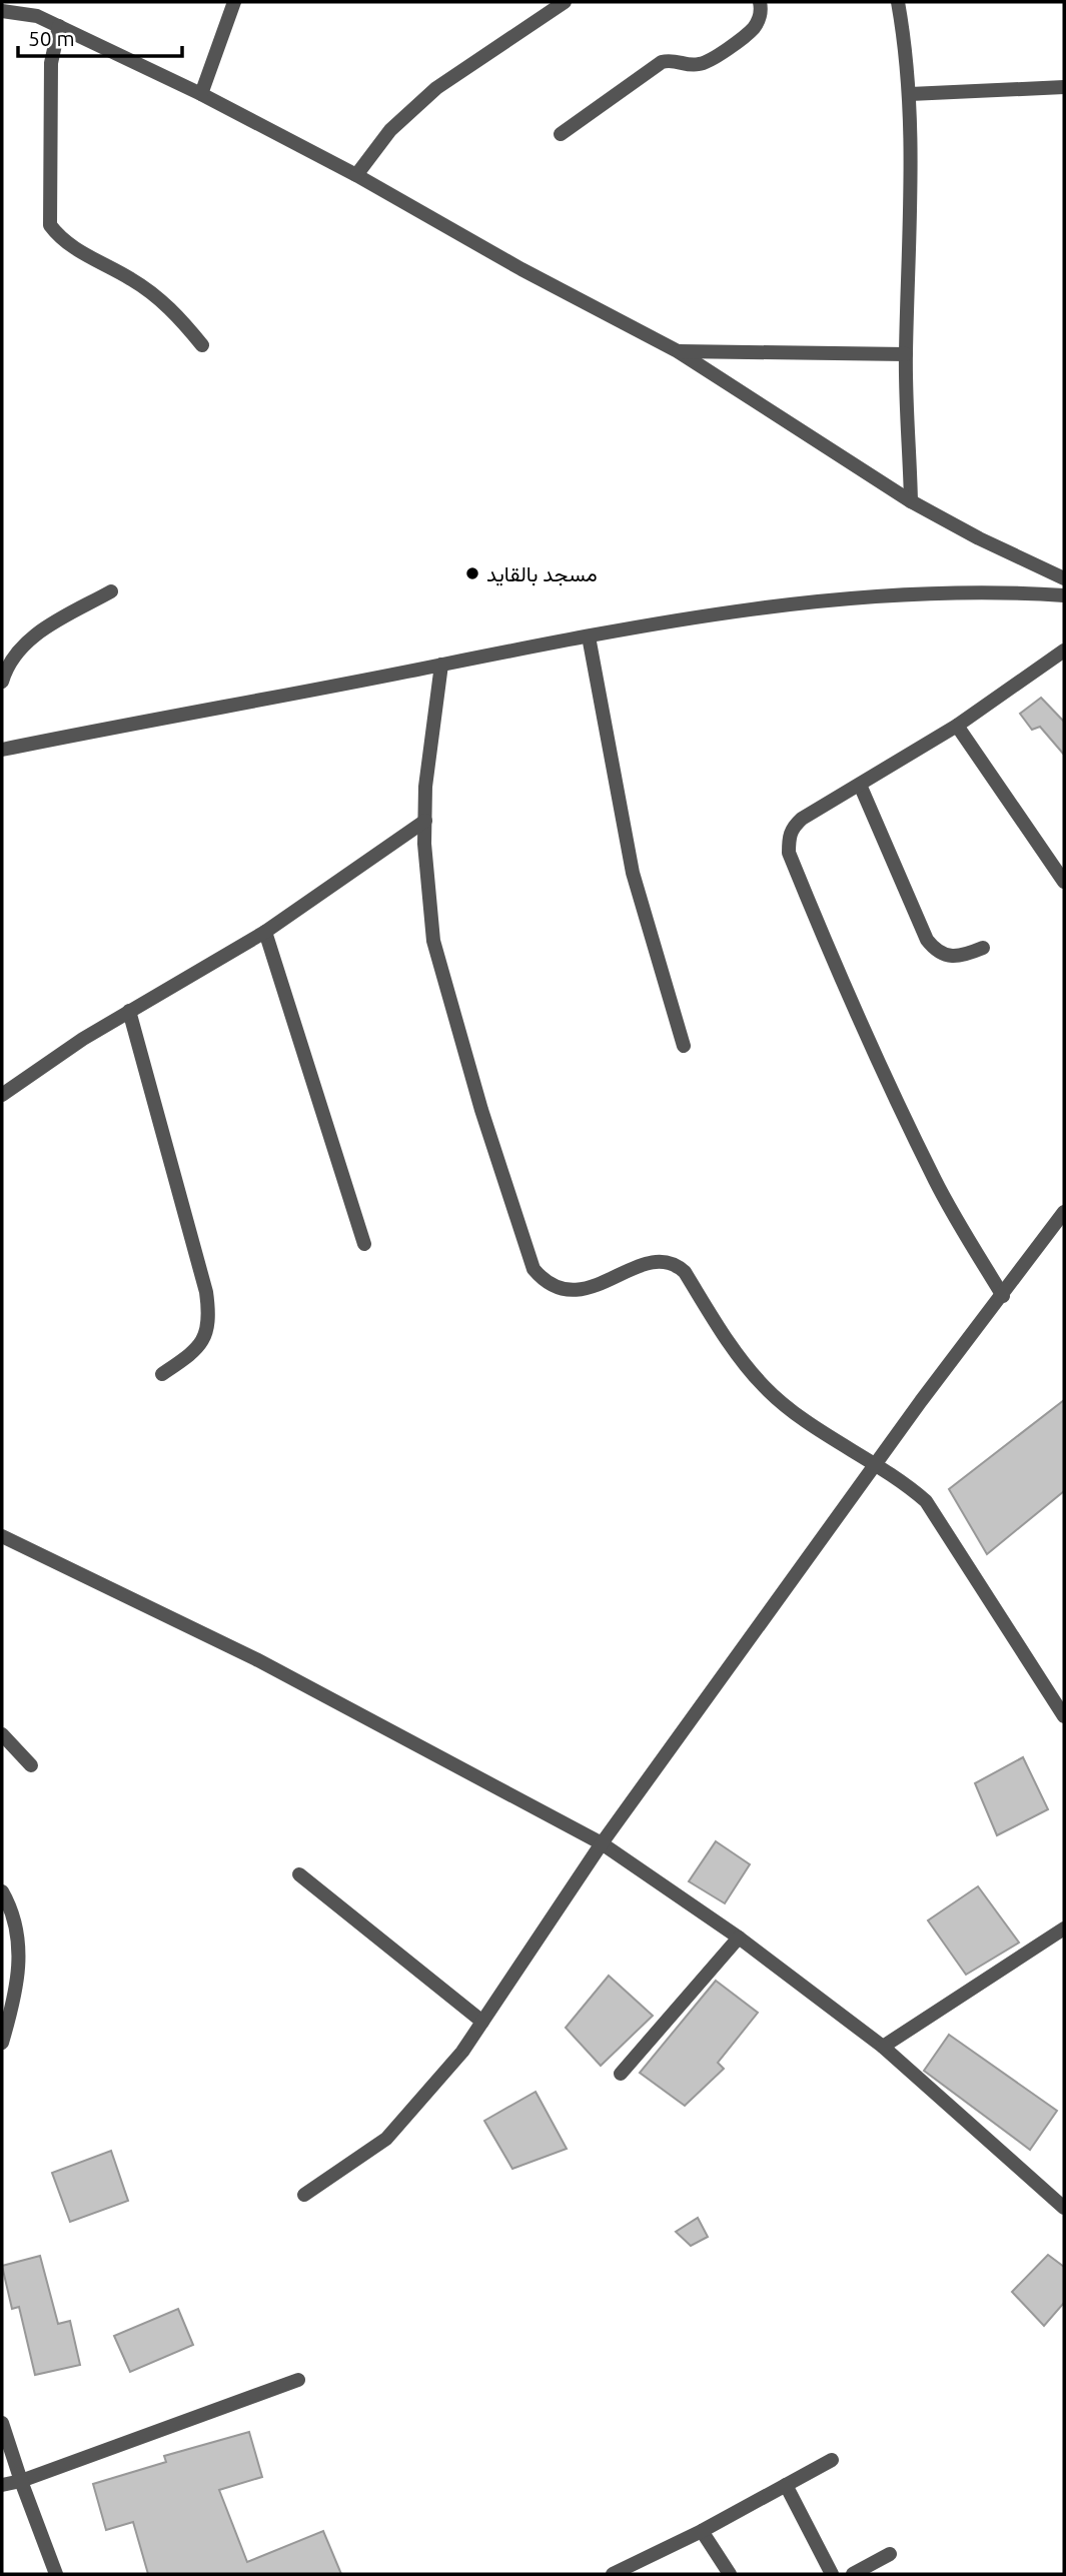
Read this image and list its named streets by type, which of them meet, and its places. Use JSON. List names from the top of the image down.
{
  "places": ["مسجد بالقايد"],
  "scale_bar": "50 m"
}
